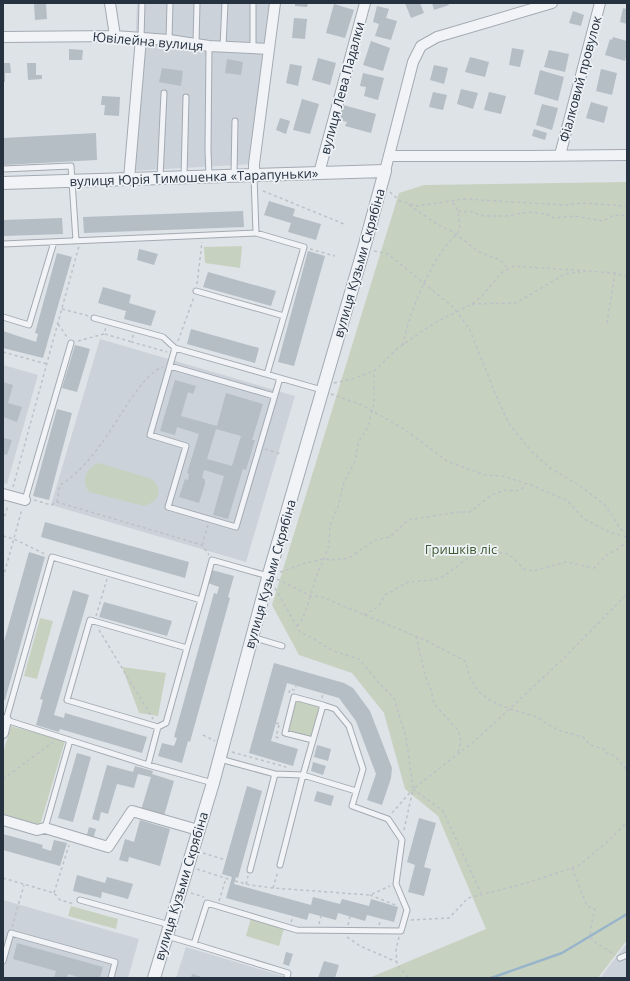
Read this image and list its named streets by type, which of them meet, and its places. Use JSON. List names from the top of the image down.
{
  "streets": {
    "street": [
      "Ювілейна вулиця",
      "Фіалковий провулок",
      "вулиця Лева Падалки",
      "вулиця Юрія Тимошенка «Тарапуньки»",
      "вулиця Кузьми Скрябіна"
    ]
  },
  "crossings": [
    ["вулиця Лева Падалки", "вулиця Юрія Тимошенка «Тарапуньки»"],
    ["вулиця Юрія Тимошенка «Тарапуньки»", "вулиця Кузьми Скрябіна"]
  ],
  "parks": ["Гришків ліс"]
}
